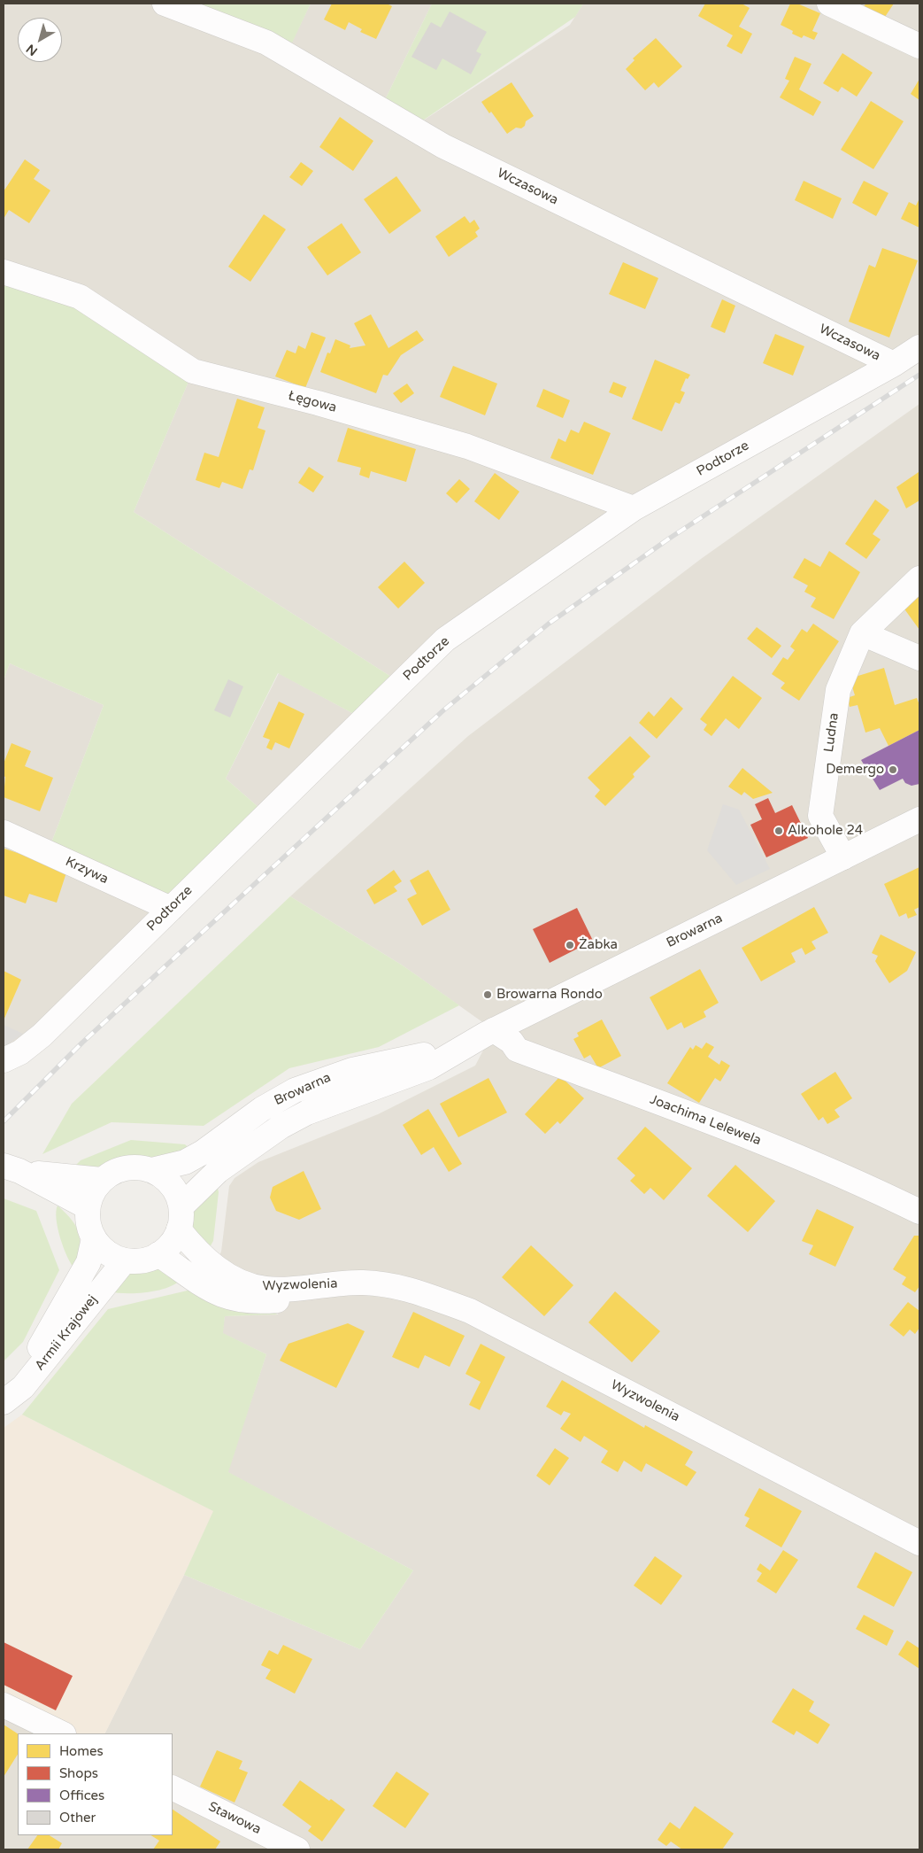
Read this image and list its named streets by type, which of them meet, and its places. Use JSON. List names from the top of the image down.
{
  "streets": {
    "street": [
      "Wczasowa",
      "Łęgowa",
      "Podtorze",
      "Ludna",
      "Krzywa",
      "Browarna",
      "Joachima Lelewela",
      "Wyzwolenia",
      "Armii Krajowej",
      "Stawowa"
    ]
  },
  "crossings": [
    ["Wczasowa", "Podtorze"],
    ["Łęgowa", "Podtorze"],
    ["Podtorze", "Krzywa"],
    ["Ludna", "Browarna"],
    ["Browarna", "Joachima Lelewela"],
    ["Browarna", "Wyzwolenia"],
    ["Browarna", "Armii Krajowej"],
    ["Wyzwolenia", "Armii Krajowej"]
  ],
  "places": [
    "Demergo",
    "Alkohole 24",
    "Żabka",
    "Browarna Rondo"
  ],
  "legend": [
    "Homes",
    "Shops",
    "Offices",
    "Other"
  ],
  "north": "bottom left"
}
